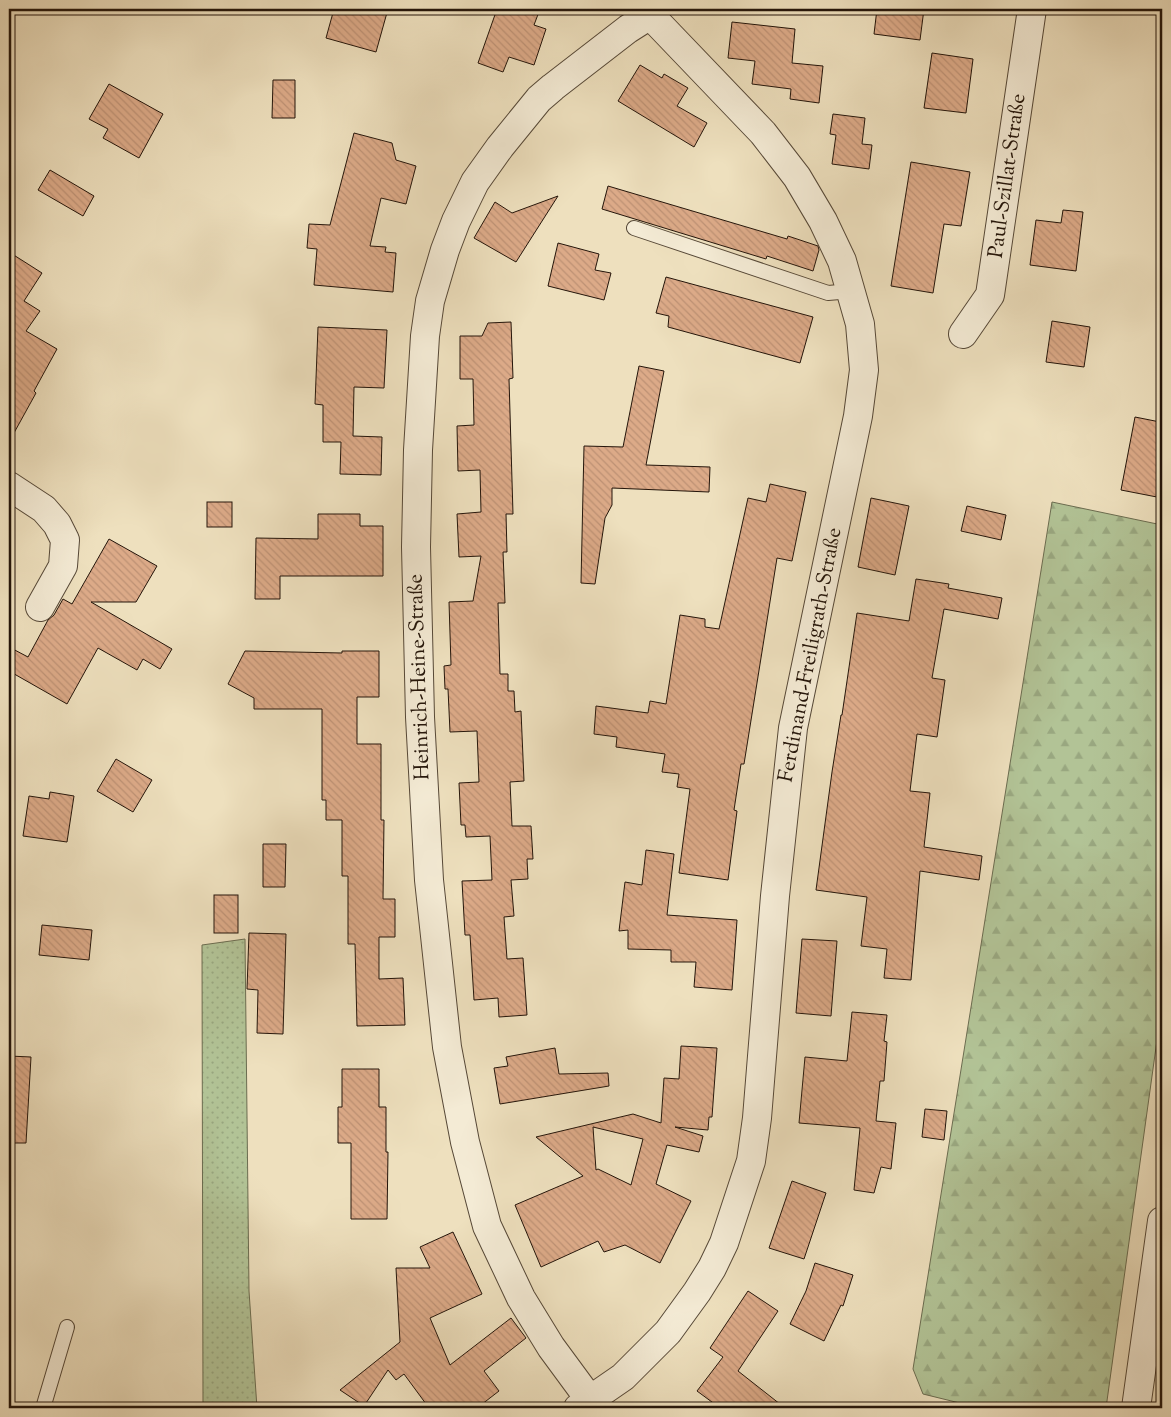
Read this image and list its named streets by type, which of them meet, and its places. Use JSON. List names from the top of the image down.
{
  "streets": {
    "street": ["Paul-Szillat-Straße", "Ferdinand-Freiligrath-Straße", "Heinrich-Heine-Straße"]
  },
  "crossings": [
    ["Ferdinand-Freiligrath-Straße", "Heinrich-Heine-Straße"]
  ]
}
